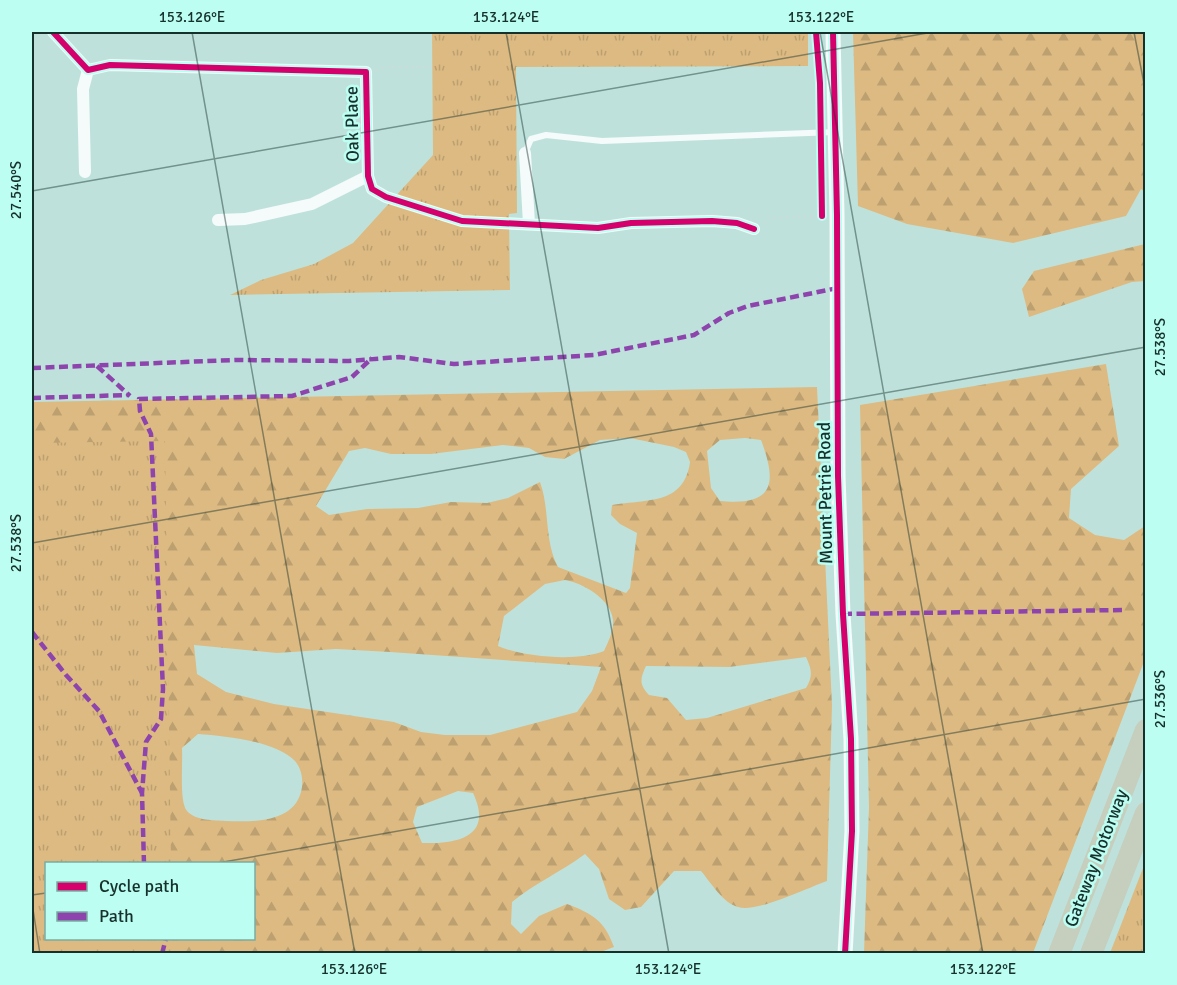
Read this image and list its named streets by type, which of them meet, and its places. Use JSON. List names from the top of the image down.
{
  "streets": {
    "highway": ["Gateway Motorway"],
    "street": ["Oak Place", "Mount Petrie Road"]
  },
  "legend": ["Cycle path", "Path"],
  "coordinates": [
    "153.126°E",
    "153.124°E",
    "153.122°E",
    "27.540°S",
    "27.538°S",
    "27.536°S"
  ]
}
